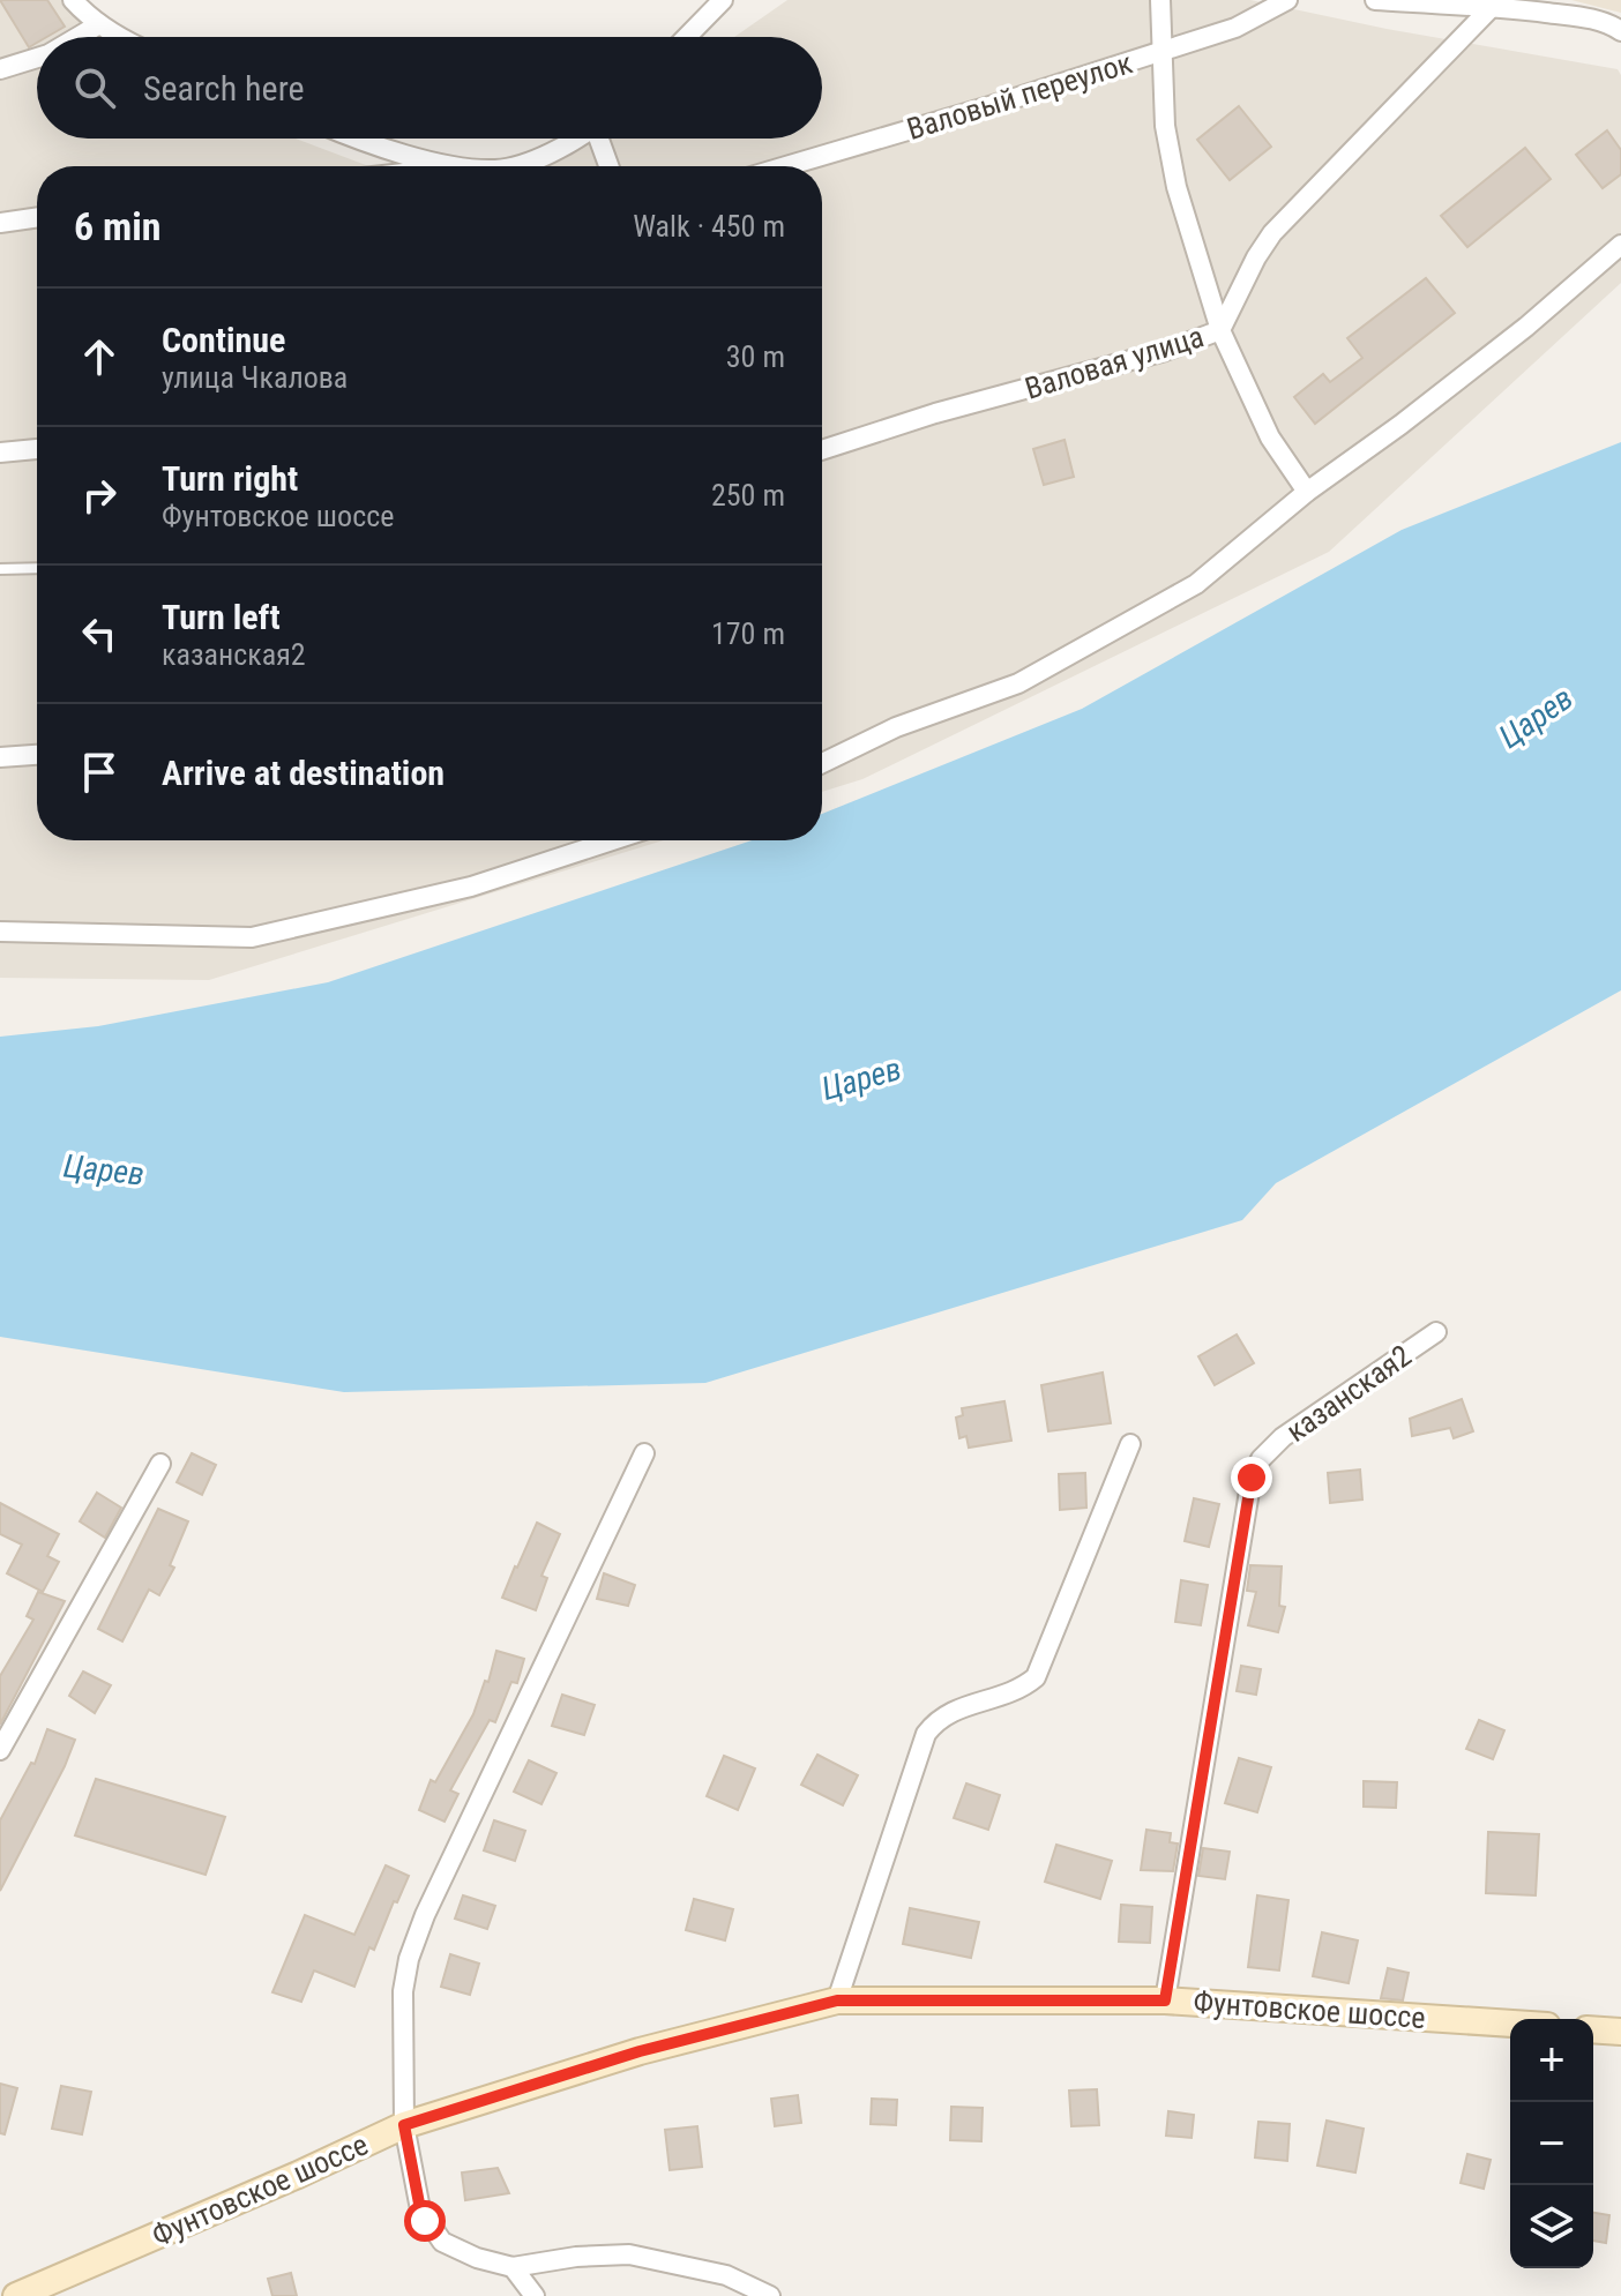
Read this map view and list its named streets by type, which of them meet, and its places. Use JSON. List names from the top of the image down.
{
  "streets": {
    "street": [
      "Валовый переулок",
      "Валовая улица",
      "казанская2",
      "Фунтовское шоссе"
    ]
  },
  "crossings": [
    ["казанская2", "Фунтовское шоссе"]
  ],
  "water": ["Царев"],
  "page": {
    "search": "Search here",
    "heading": ["6 min", "Walk · 450 m"],
    "list": [
      ["Continue", "улица Чкалова", "30 m"],
      ["Turn right", "Фунтовское шоссе", "250 m"],
      ["Turn left", "казанская2", "170 m"],
      "Arrive at destination"
    ],
    "map_buttons": ["+", "−"]
  }
}
